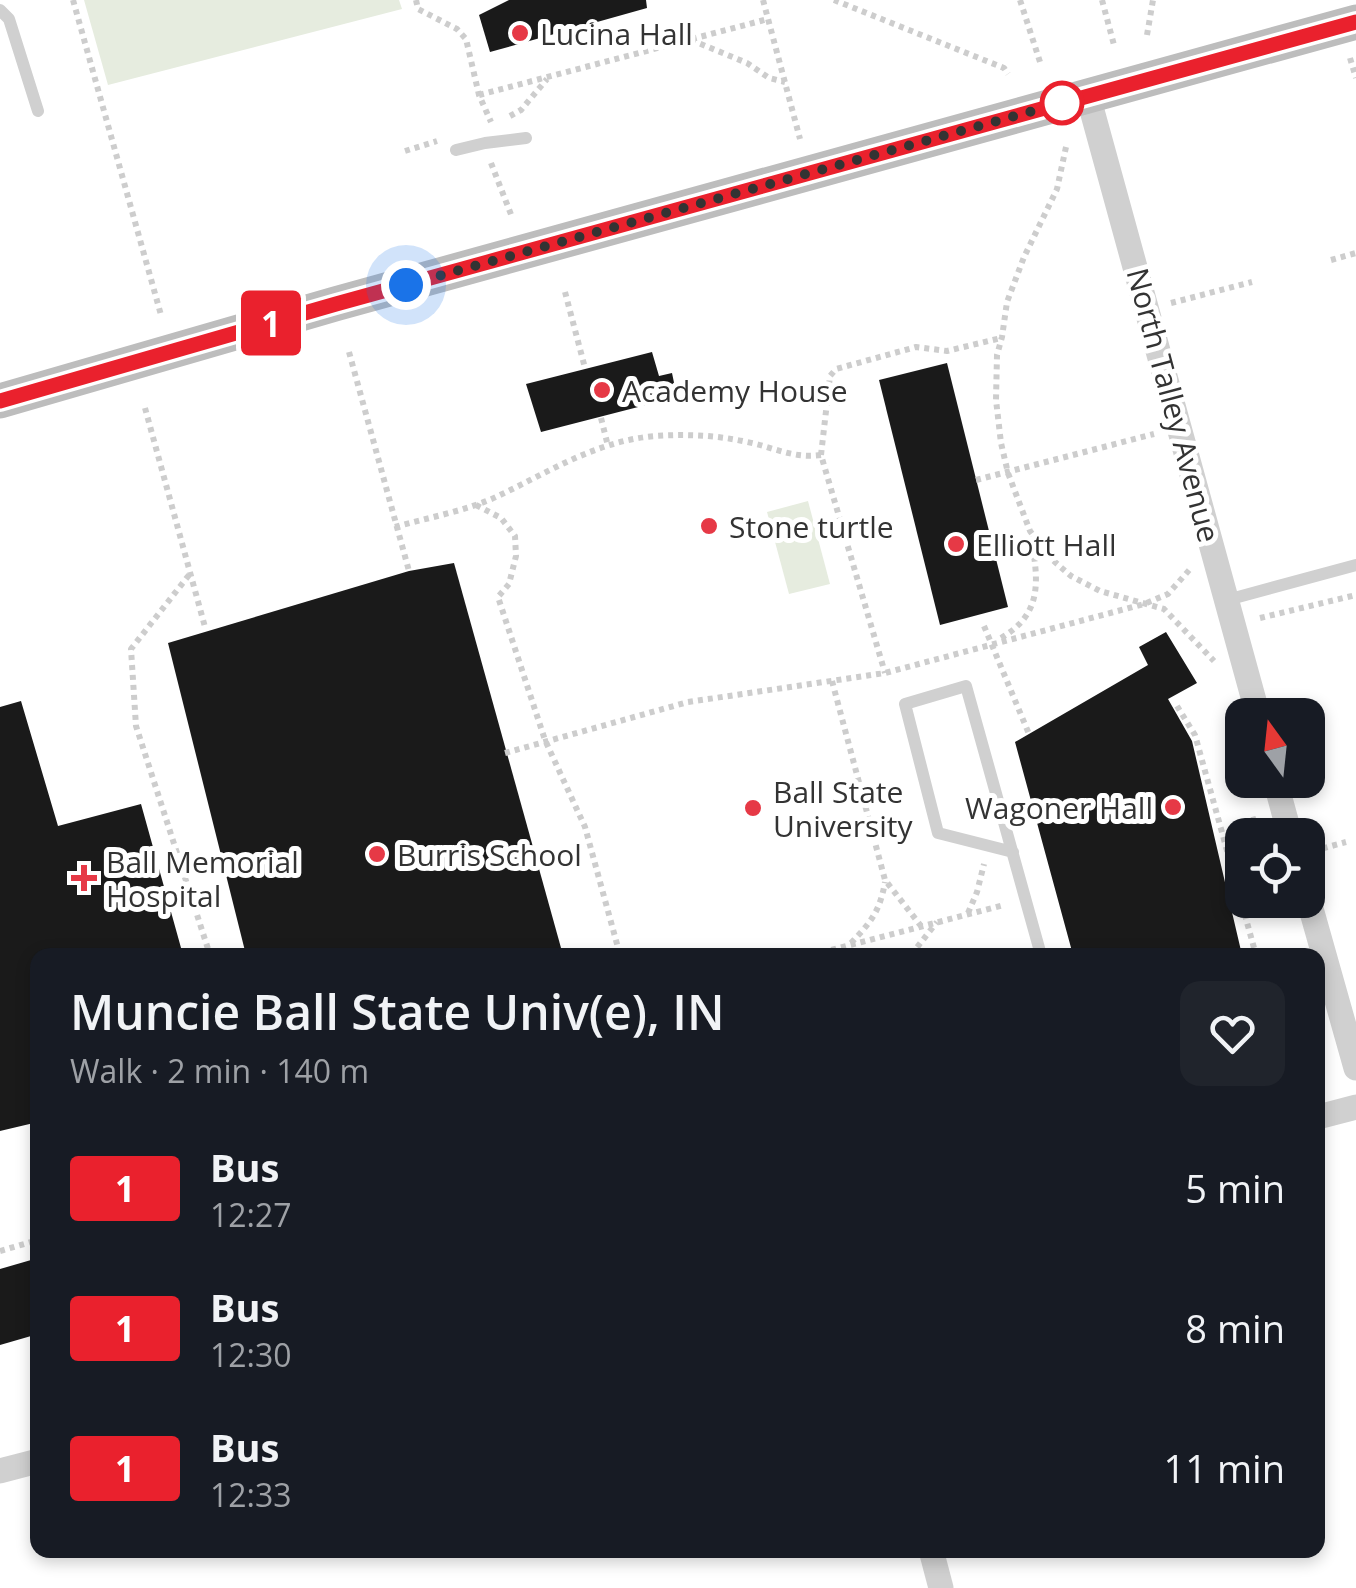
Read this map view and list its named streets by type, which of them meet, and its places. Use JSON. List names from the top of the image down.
{
  "streets": {
    "street": ["North Talley Avenue"]
  },
  "places": {
    "other": [
      "Lucina Hall",
      "Academy House",
      "Stone turtle",
      "Elliott Hall",
      "Wagoner Hall",
      "Ball State University",
      "Burris School"
    ],
    "health": ["Ball Memorial Hospital"]
  },
  "lines": ["bus line 1"],
  "north": "top",
  "page": {
    "on_map": "1",
    "heading": ["Muncie Ball State Univ(e), IN", "Walk · 2 min · 140 m"],
    "list": [
      {
        "mark": "1",
        "name": "Bus",
        "note": "12:27",
        "value": "5 min"
      },
      {
        "mark": "1",
        "name": "Bus",
        "note": "12:30",
        "value": "8 min"
      },
      {
        "mark": "1",
        "name": "Bus",
        "note": "12:33",
        "value": "11 min"
      }
    ]
  }
}
